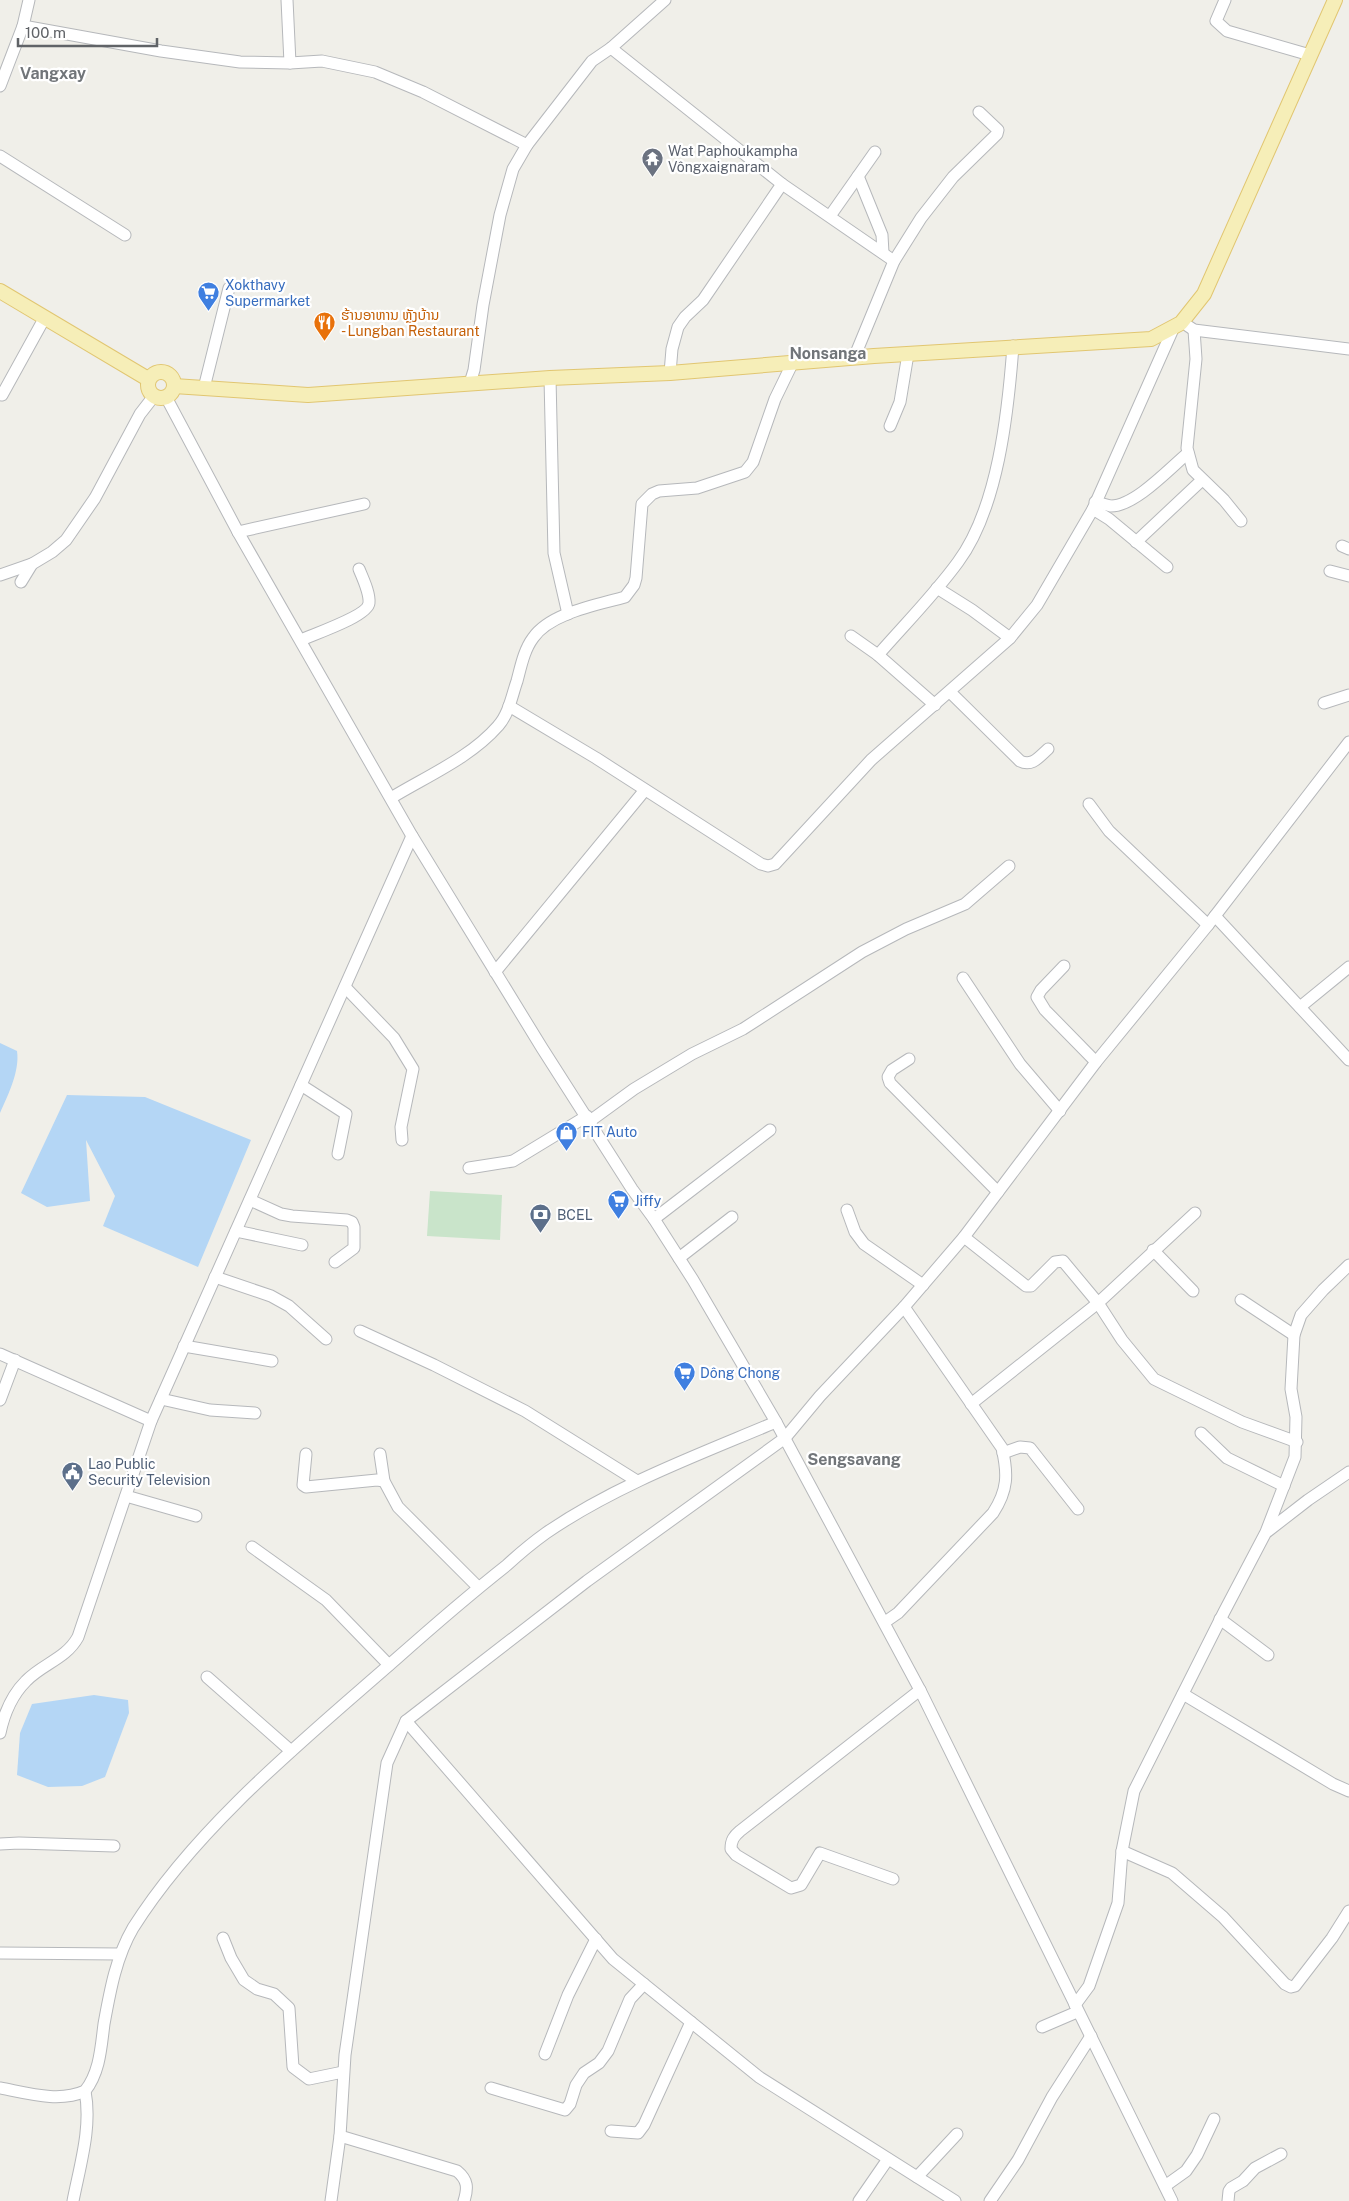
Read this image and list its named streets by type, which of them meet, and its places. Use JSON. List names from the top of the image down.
{
  "districts": ["Vangxay", "Nonsanga", "Sengsavang"],
  "places": {
    "temple": ["Wat Paphoukampha Vôngxaignaram"],
    "supermarket": ["Xokthavy Supermarket", "Jiffy", "Dông Chong"],
    "restaurant": ["ຮ້ານອາຫານ ຫຼັງບ້ານ - Lungban Restaurant"],
    "shop": ["FIT Auto"],
    "bank": ["BCEL"],
    "public building": ["Lao Public Security Television"]
  },
  "scale_bar": "100 m"
}
